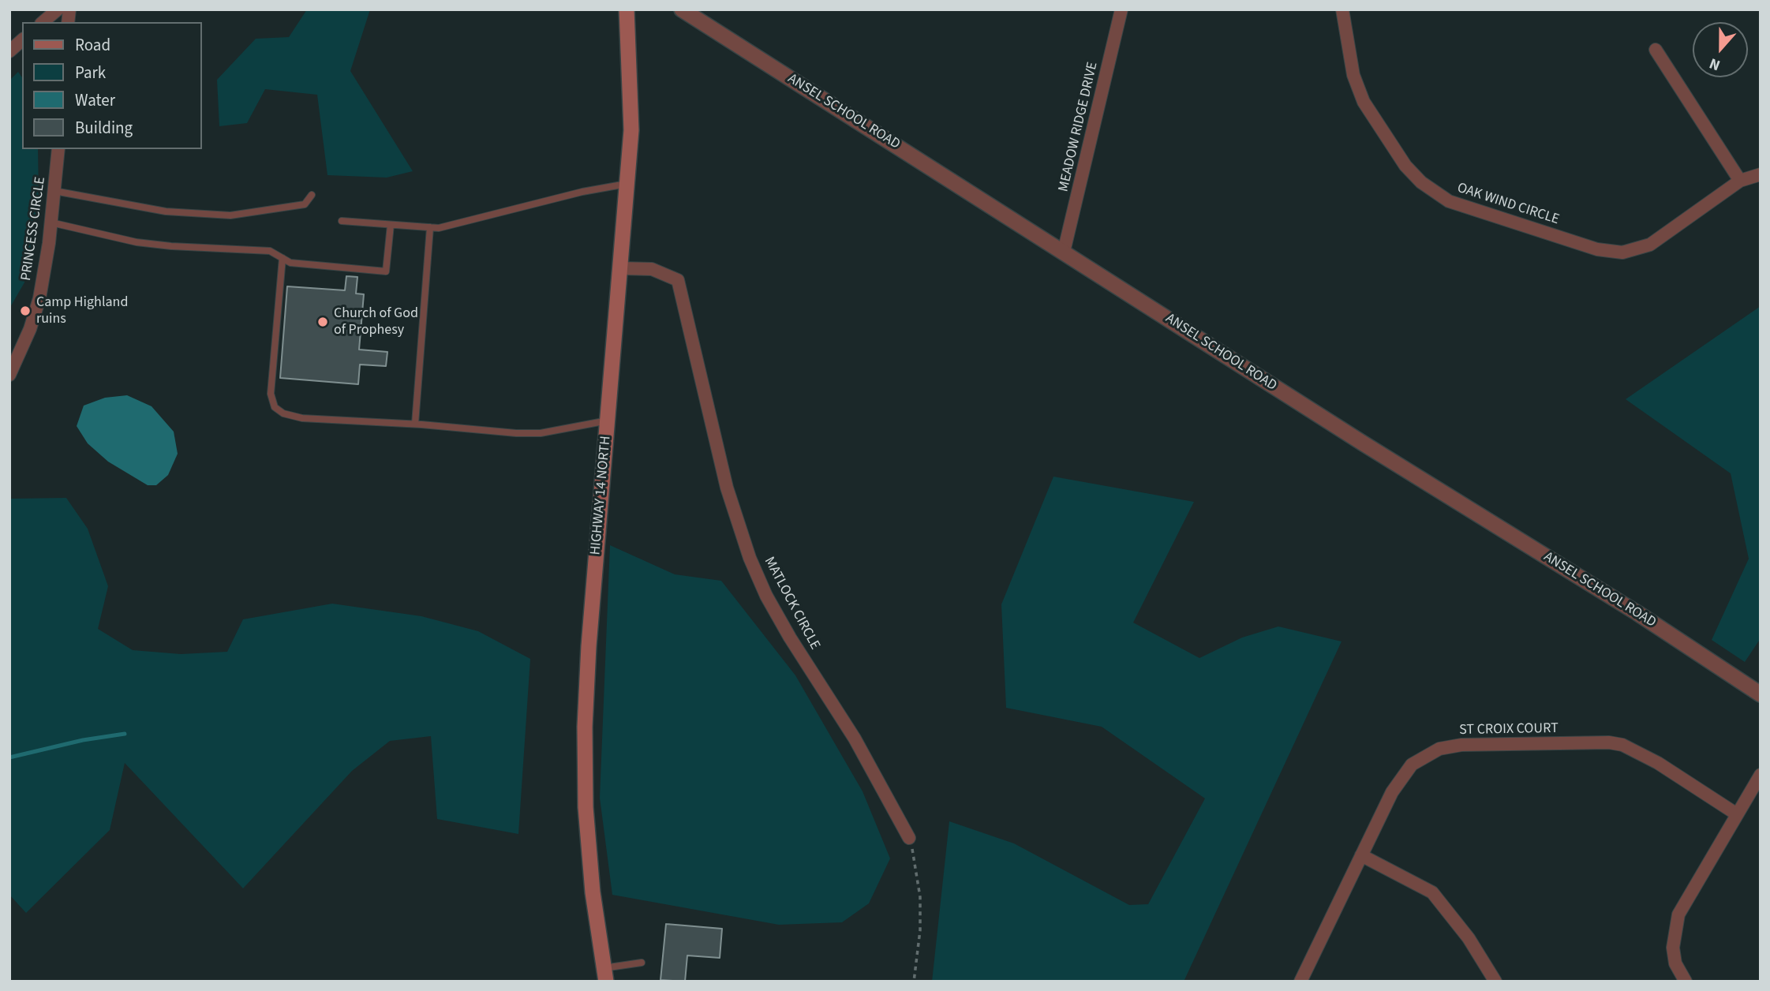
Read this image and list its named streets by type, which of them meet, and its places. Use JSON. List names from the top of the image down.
{
  "streets": {
    "main road": ["HIGHWAY 14 NORTH"],
    "street": [
      "ANSEL SCHOOL ROAD",
      "MEADOW RIDGE DRIVE",
      "OAK WIND CIRCLE",
      "PRINCESS CIRCLE",
      "MATLOCK CIRCLE",
      "ST CROIX COURT"
    ]
  },
  "crossings": [
    ["ANSEL SCHOOL ROAD", "MEADOW RIDGE DRIVE"],
    ["HIGHWAY 14 NORTH", "MATLOCK CIRCLE"]
  ],
  "places": ["Camp Highland ruins", "Church of God of Prophesy"],
  "legend": [
    "Road",
    "Park",
    "Water",
    "Building"
  ],
  "north": "bottom"
}
